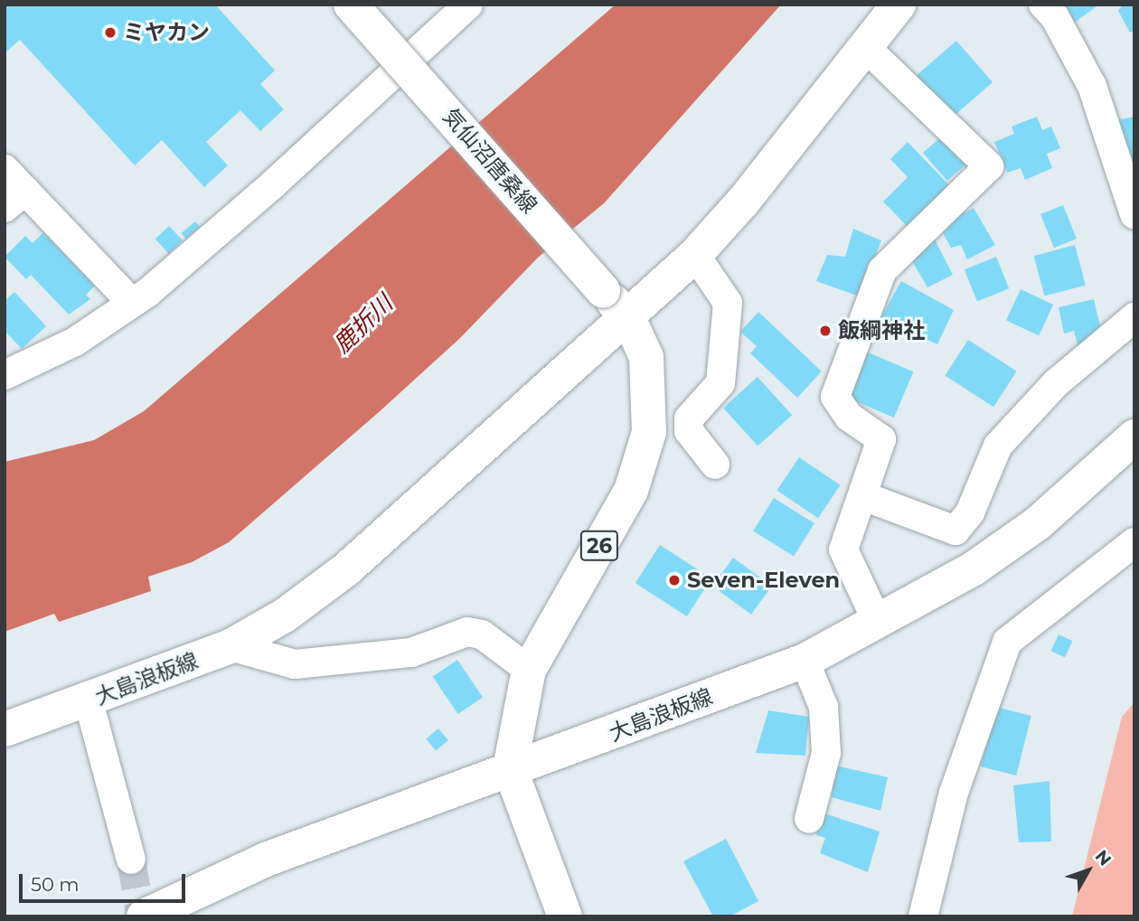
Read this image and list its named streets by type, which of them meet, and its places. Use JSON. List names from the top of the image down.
{
  "streets": {
    "main road": ["気仙沼唐桑線", "26", "大島浪板線"]
  },
  "crossings": [
    ["気仙沼唐桑線", "大島浪板線"]
  ],
  "water": ["鹿折川"],
  "places": ["ミヤカン", "飯綱神社", "Seven-Eleven"],
  "scale_bar": "50 m",
  "north": "top right"
}
